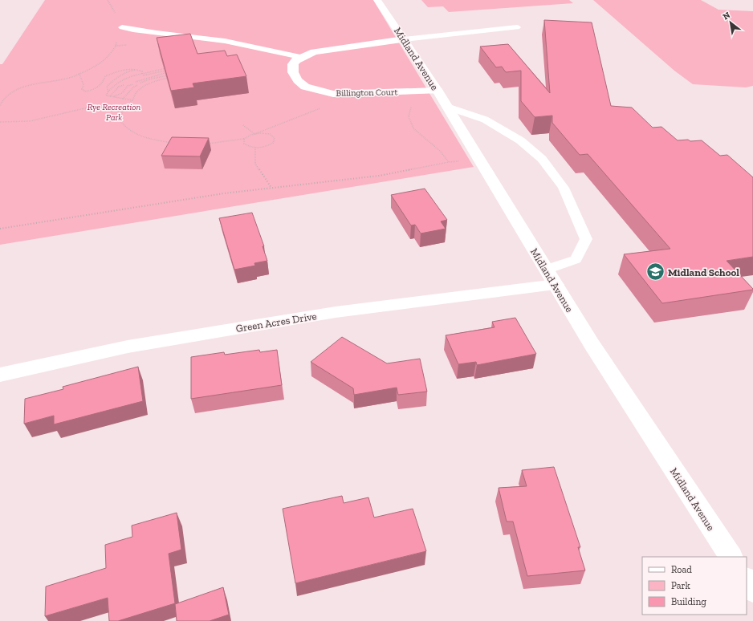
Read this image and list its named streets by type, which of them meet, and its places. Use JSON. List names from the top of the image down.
{
  "streets": {
    "street": ["Midland Avenue", "Billington Court", "Green Acres Drive"]
  },
  "crossings": [
    ["Midland Avenue", "Billington Court"],
    ["Midland Avenue", "Green Acres Drive"]
  ],
  "parks": ["Rye Recreation Park"],
  "places": {
    "school or university": ["Midland School"]
  },
  "legend": ["Road", "Park", "Building"],
  "north": "top left"
}
